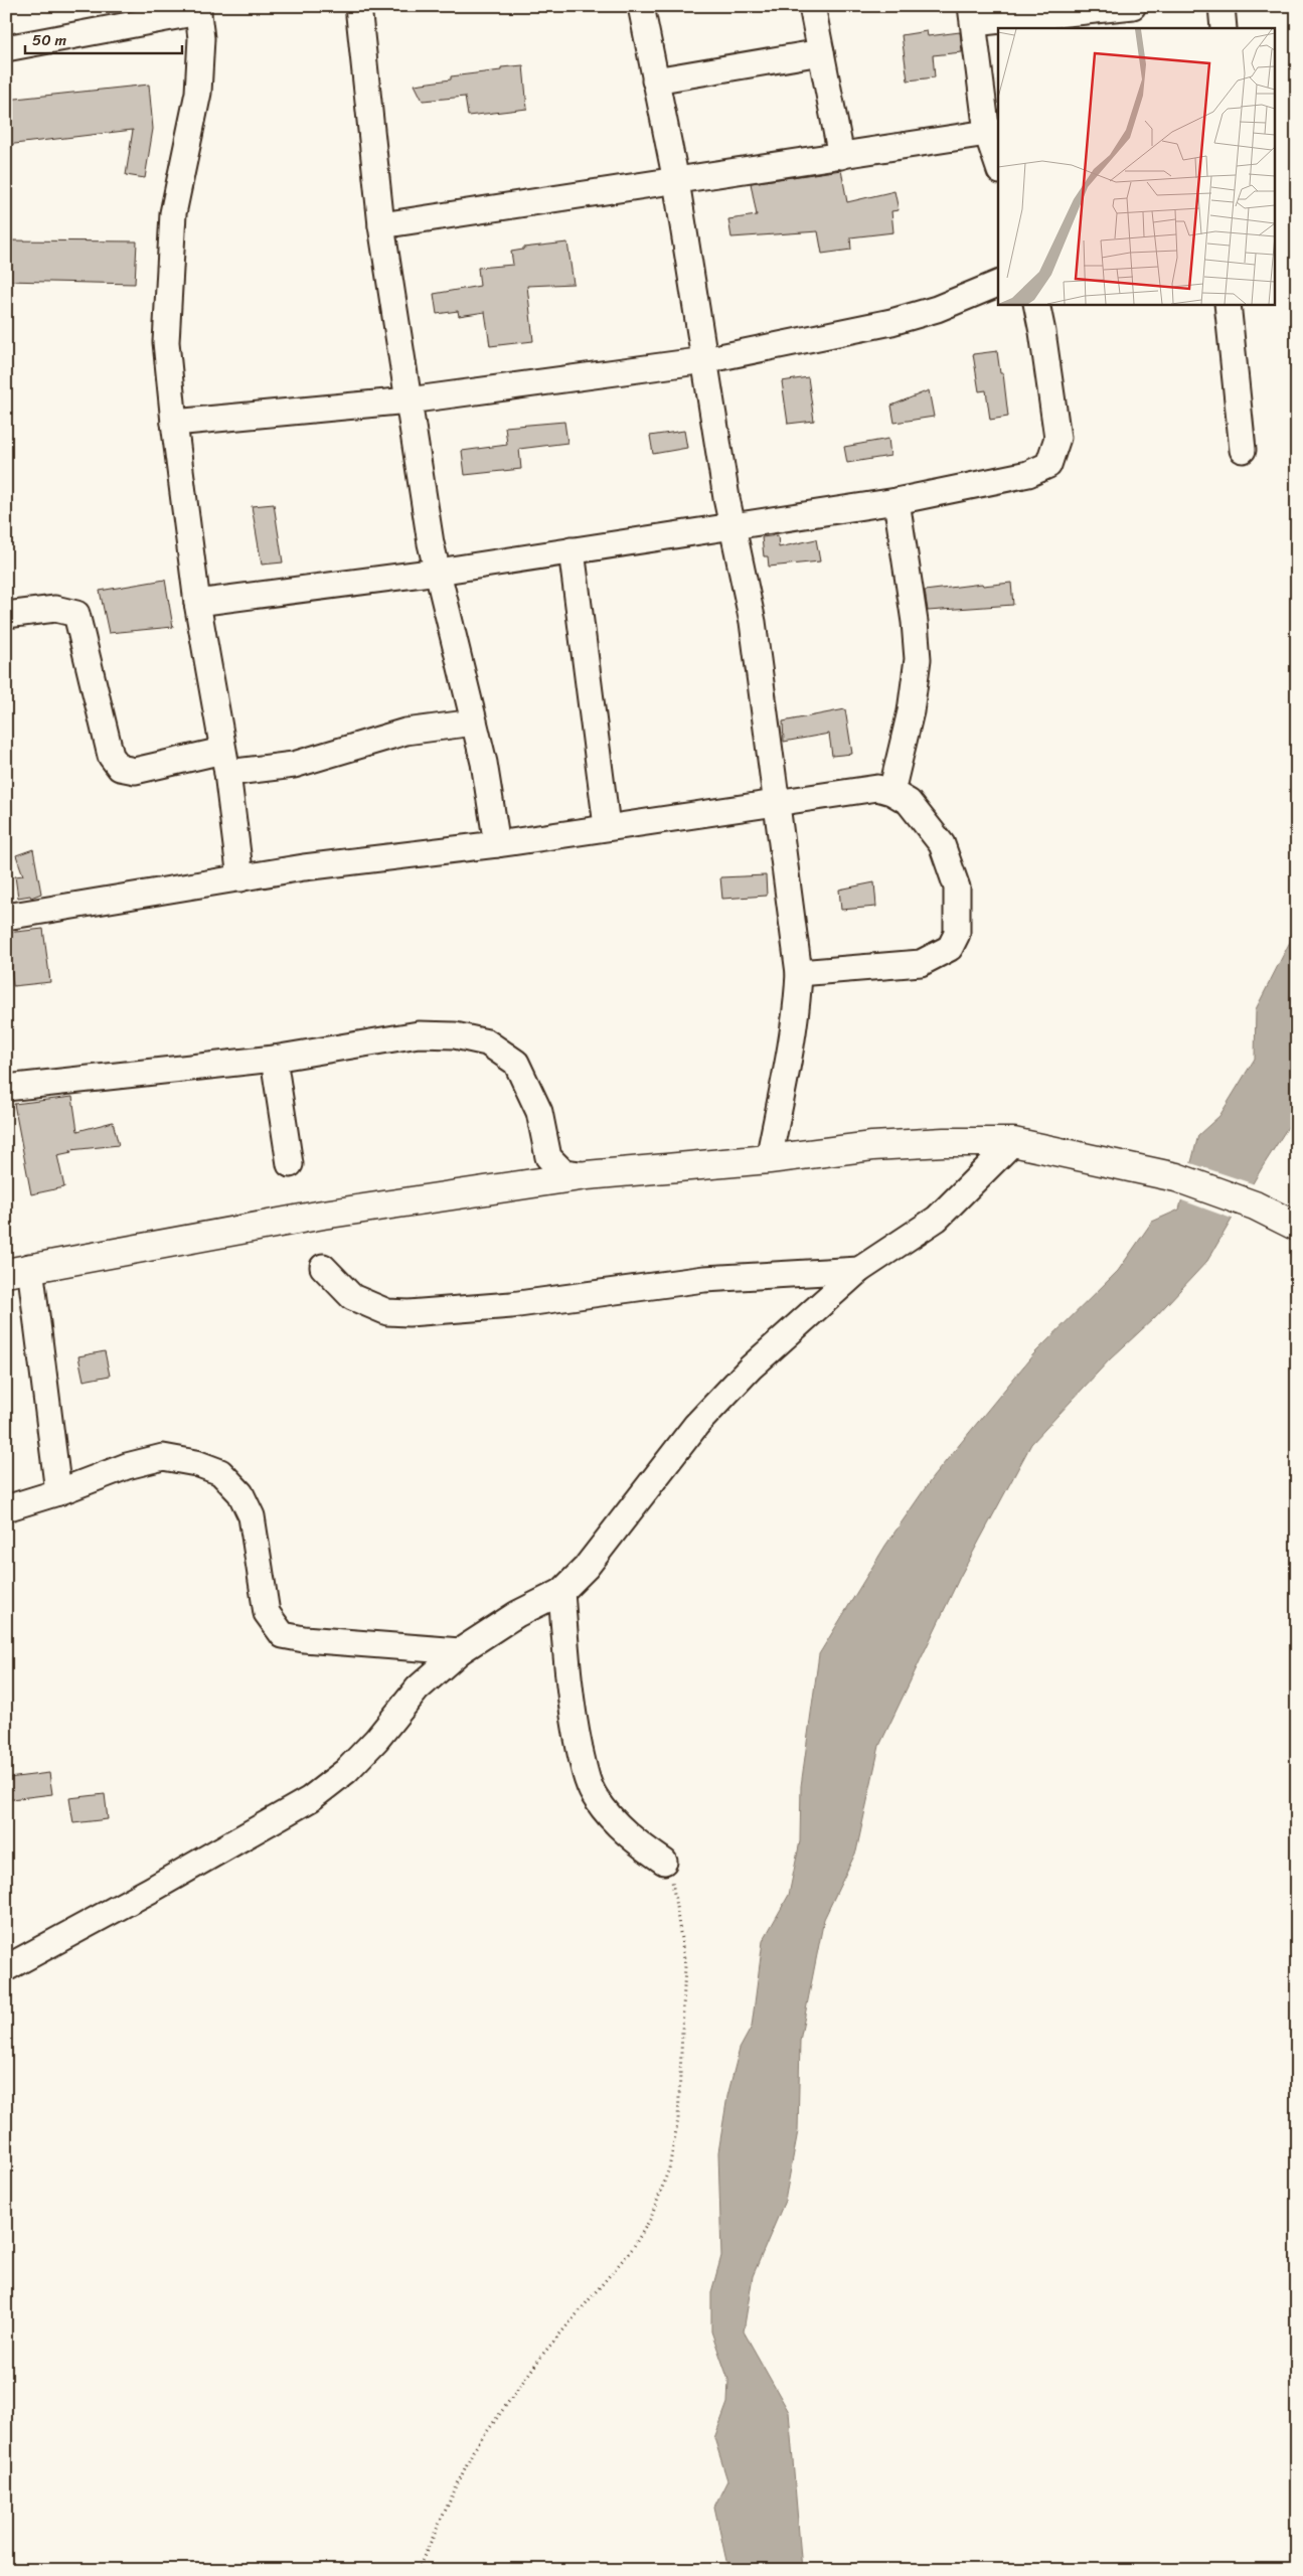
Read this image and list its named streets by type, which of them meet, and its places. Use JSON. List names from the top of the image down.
{
  "scale_bar": "50 m"
}
